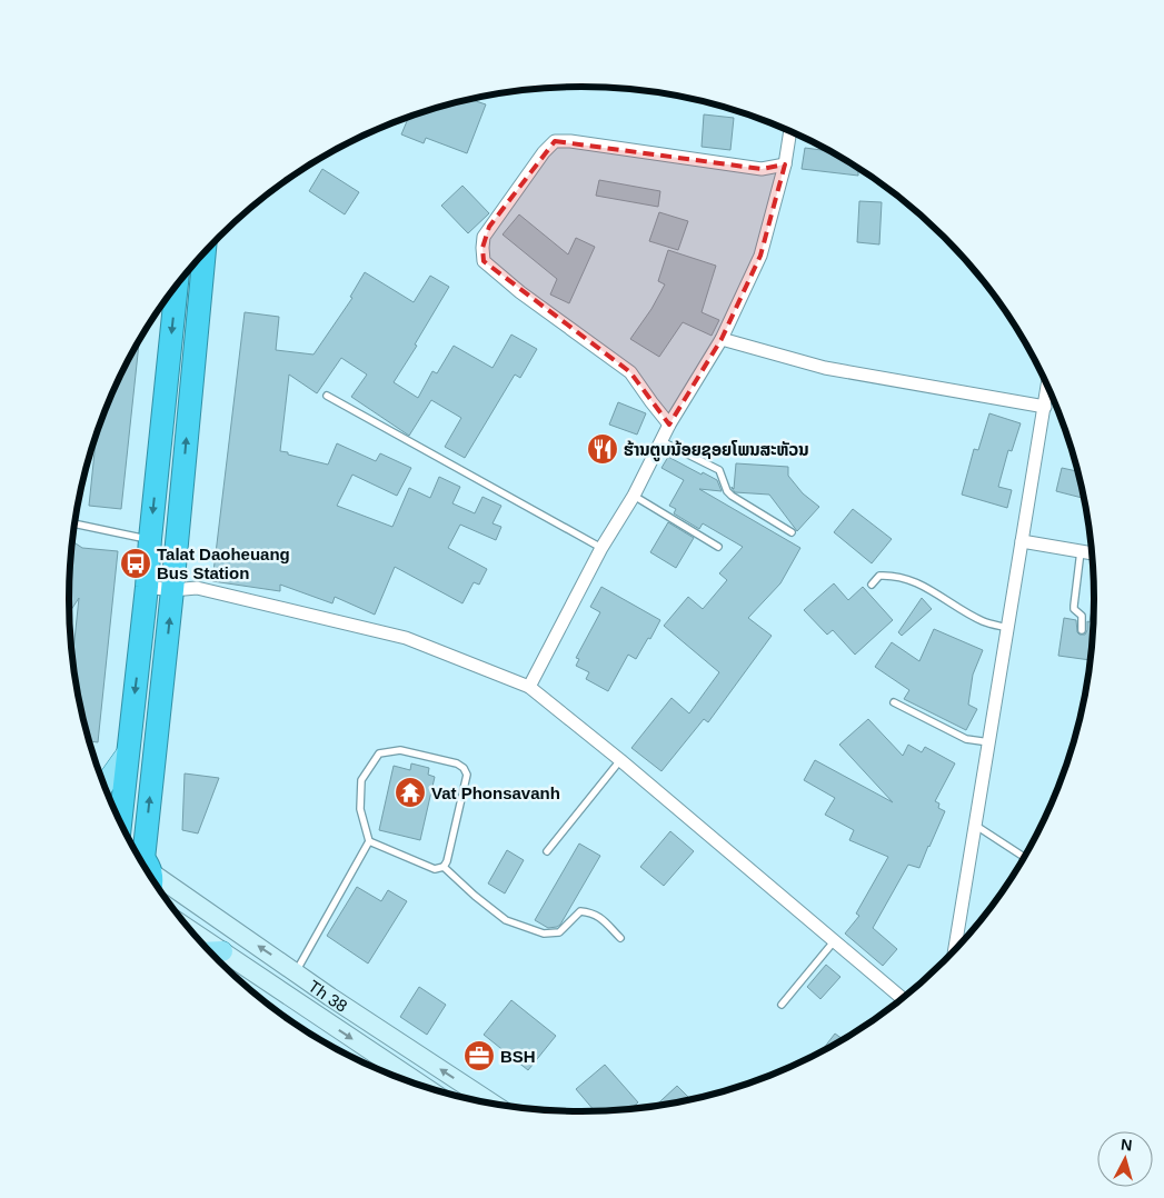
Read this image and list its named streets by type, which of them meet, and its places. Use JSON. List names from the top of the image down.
{
  "streets": {
    "street": ["Th 38"]
  },
  "places": {
    "restaurant": ["ຮ້ານຕູບນ້ອຍຊອຍໂພນສະຫັວນ"],
    "bus stop": ["Talat Daoheuang Bus Station"],
    "temple": ["Vat Phonsavanh"],
    "office": ["BSH"]
  },
  "north": "top"
}
